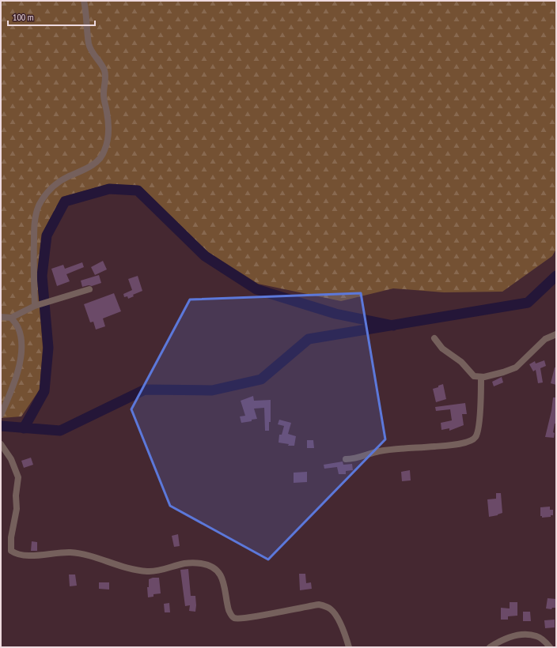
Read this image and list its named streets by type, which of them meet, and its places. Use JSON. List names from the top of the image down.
{
  "scale_bar": "100 m"
}
